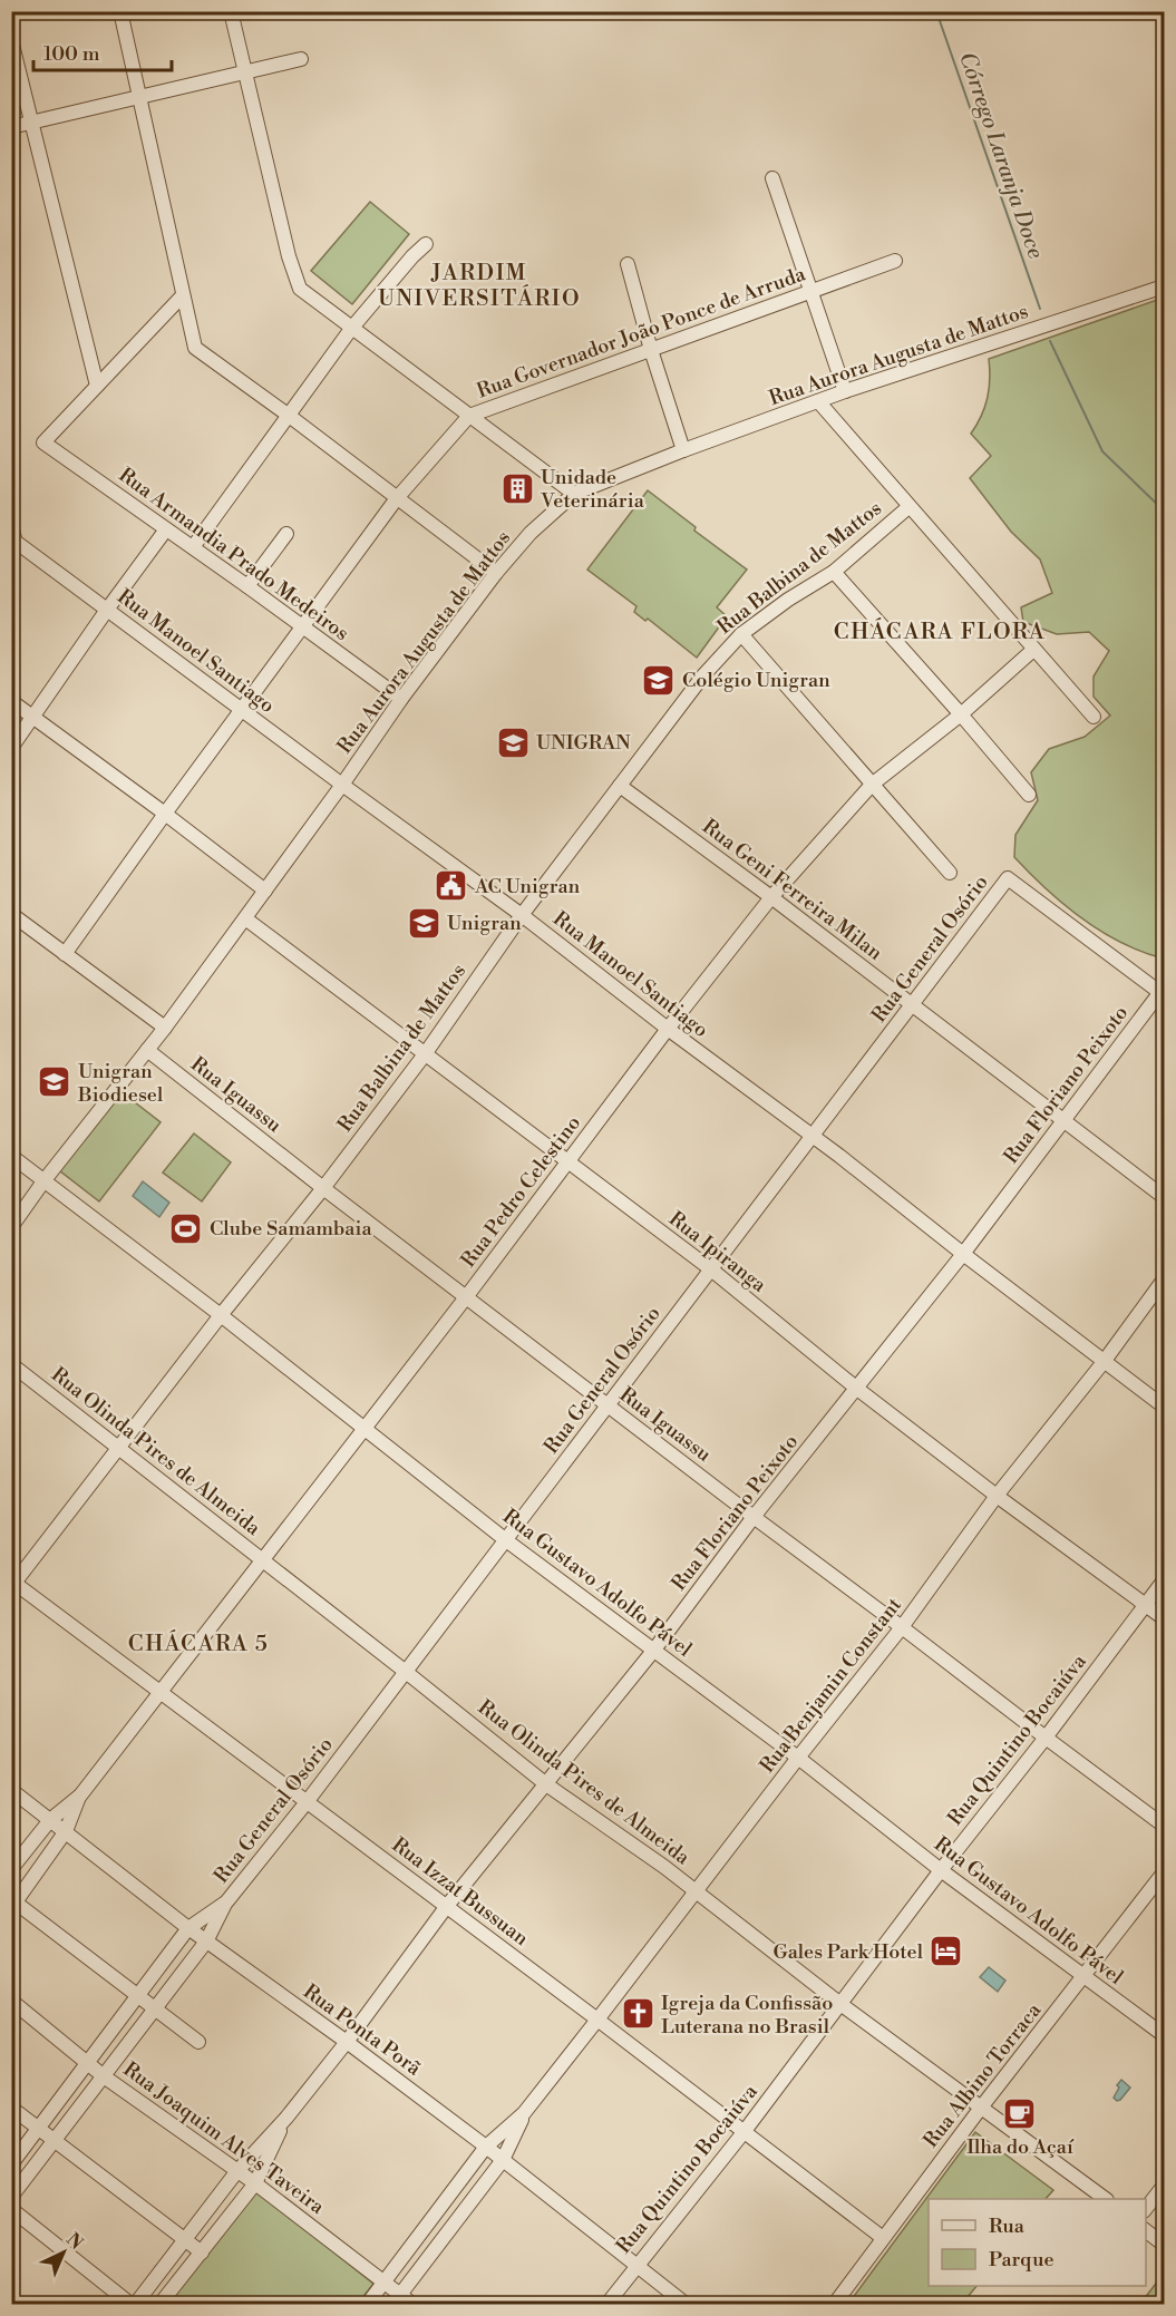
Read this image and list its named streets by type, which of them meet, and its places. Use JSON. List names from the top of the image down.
{
  "streets": {
    "street": [
      "Rua Governador João Ponce de Arruda",
      "Rua Aurora Augusta de Mattos",
      "Rua Armandia Prado Medeiros",
      "Rua Balbina de Mattos",
      "Rua Manoel Santiago",
      "Rua Geni Ferreira Milan",
      "Rua General Osório",
      "Rua Floriano Peixoto",
      "Rua Iguassu",
      "Rua Pedro Celestino",
      "Rua Ipiranga",
      "Rua Olinda Pires de Almeida",
      "Rua Gustavo Adolfo Pável",
      "Rua Benjamin Constant",
      "Rua Quintino Bocaiúva",
      "Rua Izzat Bussuan",
      "Rua Ponta Porã",
      "Rua Albino Torraca",
      "Rua Joaquim Alves Taveira"
    ]
  },
  "crossings": [
    ["Rua Governador João Ponce de Arruda", "Rua Armandia Prado Medeiros"],
    ["Rua Governador João Ponce de Arruda", "Rua Manoel Santiago"],
    ["Rua Aurora Augusta de Mattos", "Rua Armandia Prado Medeiros"],
    ["Rua Aurora Augusta de Mattos", "Rua Manoel Santiago"],
    ["Rua Aurora Augusta de Mattos", "Rua Iguassu"],
    ["Rua Aurora Augusta de Mattos", "Rua Ipiranga"],
    ["Rua Aurora Augusta de Mattos", "Rua Gustavo Adolfo Pável"],
    ["Rua Balbina de Mattos", "Rua Manoel Santiago"],
    ["Rua Balbina de Mattos", "Rua Geni Ferreira Milan"],
    ["Rua Balbina de Mattos", "Rua Iguassu"],
    ["Rua Balbina de Mattos", "Rua Ipiranga"],
    ["Rua Balbina de Mattos", "Rua Olinda Pires de Almeida"],
    ["Rua Balbina de Mattos", "Rua Gustavo Adolfo Pável"],
    ["Rua Balbina de Mattos", "Rua Izzat Bussuan"],
    ["Rua Manoel Santiago", "Rua General Osório"],
    ["Rua Manoel Santiago", "Rua Floriano Peixoto"],
    ["Rua Manoel Santiago", "Rua Pedro Celestino"],
    ["Rua Manoel Santiago", "Rua Benjamin Constant"],
    ["Rua Geni Ferreira Milan", "Rua General Osório"],
    ["Rua Geni Ferreira Milan", "Rua Floriano Peixoto"],
    ["Rua Geni Ferreira Milan", "Rua Pedro Celestino"],
    ["Rua General Osório", "Rua Floriano Peixoto"],
    ["Rua General Osório", "Rua Iguassu"],
    ["Rua General Osório", "Rua Ipiranga"],
    ["Rua General Osório", "Rua Olinda Pires de Almeida"],
    ["Rua General Osório", "Rua Gustavo Adolfo Pável"],
    ["Rua General Osório", "Rua Izzat Bussuan"],
    ["Rua General Osório", "Rua Ponta Porã"],
    ["Rua General Osório", "Rua Joaquim Alves Taveira"],
    ["Rua Floriano Peixoto", "Rua Iguassu"],
    ["Rua Floriano Peixoto", "Rua Ipiranga"],
    ["Rua Floriano Peixoto", "Rua Olinda Pires de Almeida"],
    ["Rua Floriano Peixoto", "Rua Gustavo Adolfo Pável"],
    ["Rua Floriano Peixoto", "Rua Izzat Bussuan"],
    ["Rua Floriano Peixoto", "Rua Ponta Porã"],
    ["Rua Floriano Peixoto", "Rua Joaquim Alves Taveira"],
    ["Rua Iguassu", "Rua Pedro Celestino"],
    ["Rua Iguassu", "Rua Benjamin Constant"],
    ["Rua Iguassu", "Rua Quintino Bocaiúva"],
    ["Rua Pedro Celestino", "Rua Ipiranga"],
    ["Rua Pedro Celestino", "Rua Olinda Pires de Almeida"],
    ["Rua Pedro Celestino", "Rua Gustavo Adolfo Pável"],
    ["Rua Pedro Celestino", "Rua Izzat Bussuan"],
    ["Rua Pedro Celestino", "Rua Ponta Porã"],
    ["Rua Ipiranga", "Rua Benjamin Constant"],
    ["Rua Ipiranga", "Rua Quintino Bocaiúva"],
    ["Rua Olinda Pires de Almeida", "Rua Benjamin Constant"],
    ["Rua Olinda Pires de Almeida", "Rua Quintino Bocaiúva"],
    ["Rua Olinda Pires de Almeida", "Rua Albino Torraca"],
    ["Rua Gustavo Adolfo Pável", "Rua Benjamin Constant"],
    ["Rua Gustavo Adolfo Pável", "Rua Quintino Bocaiúva"],
    ["Rua Gustavo Adolfo Pável", "Rua Albino Torraca"],
    ["Rua Benjamin Constant", "Rua Izzat Bussuan"],
    ["Rua Benjamin Constant", "Rua Ponta Porã"],
    ["Rua Benjamin Constant", "Rua Joaquim Alves Taveira"],
    ["Rua Quintino Bocaiúva", "Rua Izzat Bussuan"],
    ["Rua Quintino Bocaiúva", "Rua Ponta Porã"],
    ["Rua Izzat Bussuan", "Rua Albino Torraca"]
  ],
  "districts": ["JARDIM UNIVERSITÁRIO", "CHÁCARA FLORA", "CHÁCARA 5"],
  "water": ["Córrego Laranja Doce"],
  "places": {
    "building": ["Unidade Veterinária"],
    "school or university": [
      "Colégio Unigran",
      "UNIGRAN",
      "Unigran",
      "Unigran Biodiesel"
    ],
    "public building": ["AC Unigran"],
    "sports": ["Clube Samambaia"],
    "hotel": ["Gales Park Hotel"],
    "church": ["Igreja da Confissão Luterana no Brasil"],
    "cafe": ["Ilha do Açaí"]
  },
  "legend": ["Rua", "Parque"],
  "scale_bar": "100 m",
  "north": "top right"
}
